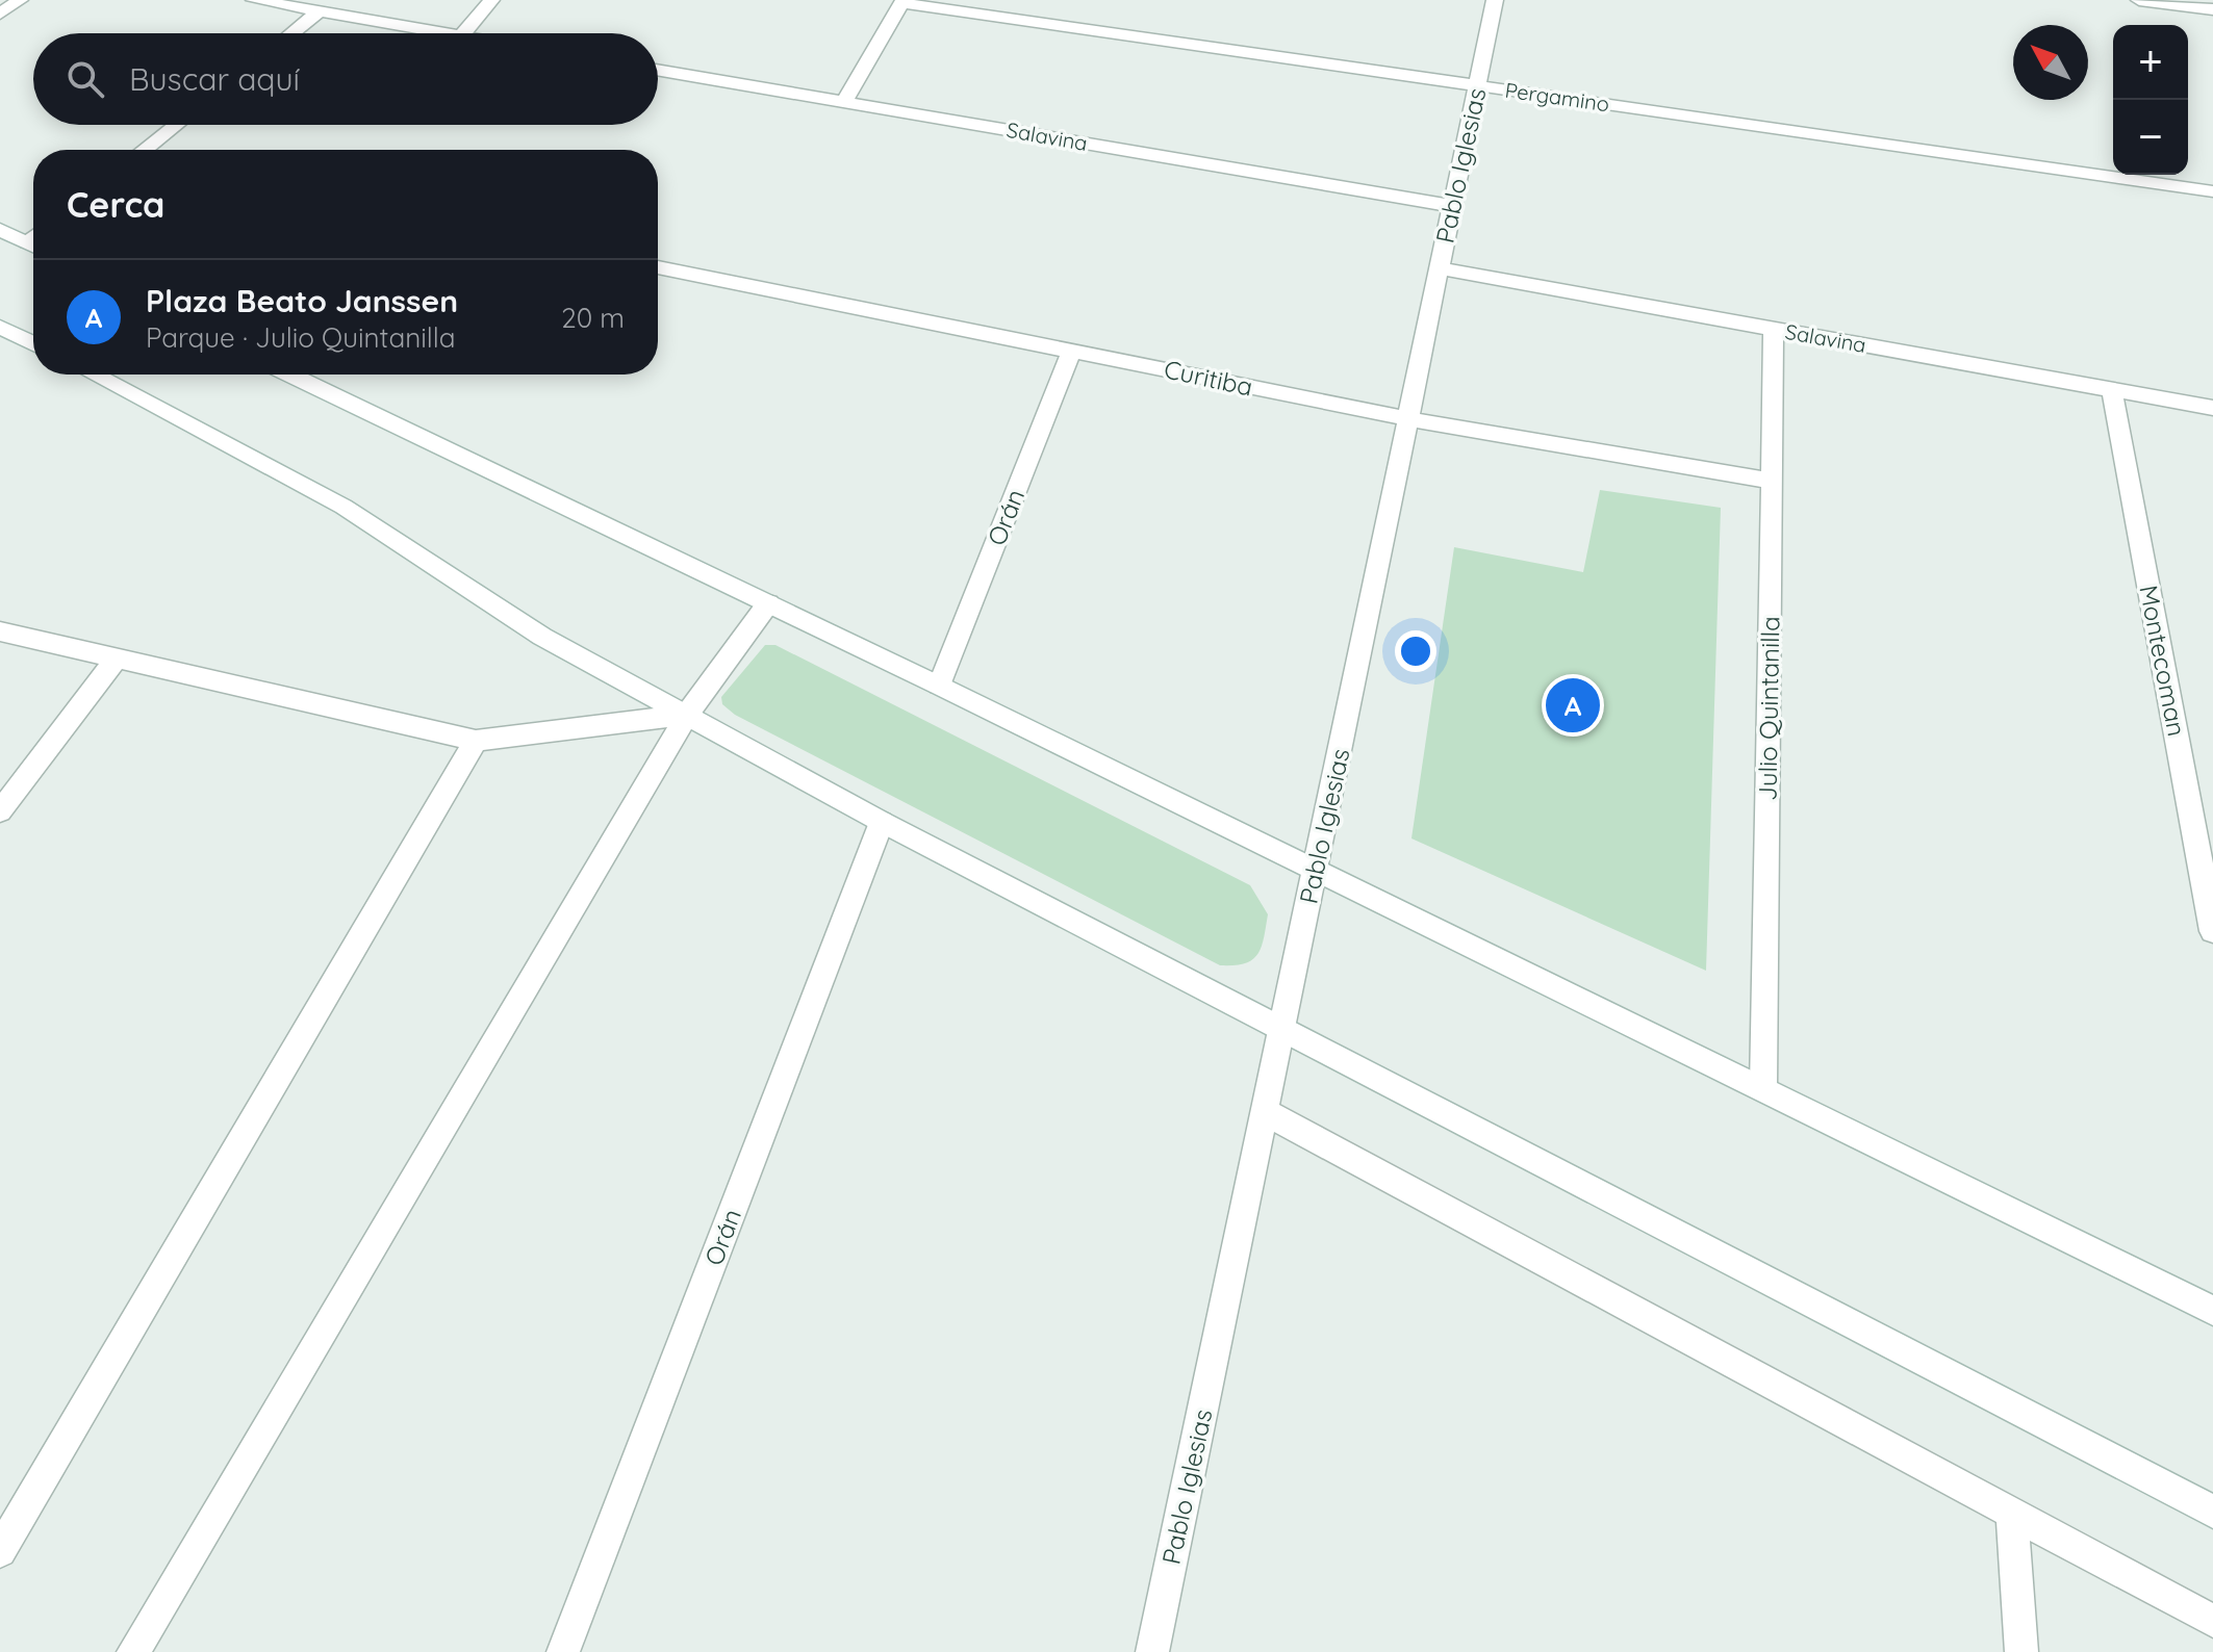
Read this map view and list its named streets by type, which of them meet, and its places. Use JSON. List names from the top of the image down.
{
  "streets": {
    "street": [
      "Pergamino",
      "Salavina",
      "Pablo Iglesias",
      "Curitiba",
      "Orán",
      "Montecoman",
      "Julio Quintanilla"
    ]
  },
  "crossings": [
    ["Pergamino", "Pablo Iglesias"],
    ["Salavina", "Pablo Iglesias"],
    ["Salavina", "Montecoman"],
    ["Salavina", "Julio Quintanilla"],
    ["Pablo Iglesias", "Curitiba"],
    ["Curitiba", "Orán"],
    ["Curitiba", "Julio Quintanilla"]
  ],
  "north": "top left",
  "page": {
    "map_buttons": ["+", "−"],
    "search": "Buscar aquí",
    "heading": "Cerca",
    "list": [
      {
        "mark": "A",
        "name": "Plaza Beato Janssen",
        "note": "Parque · Julio Quintanilla",
        "value": "20 m"
      }
    ],
    "pins": "A"
  }
}
